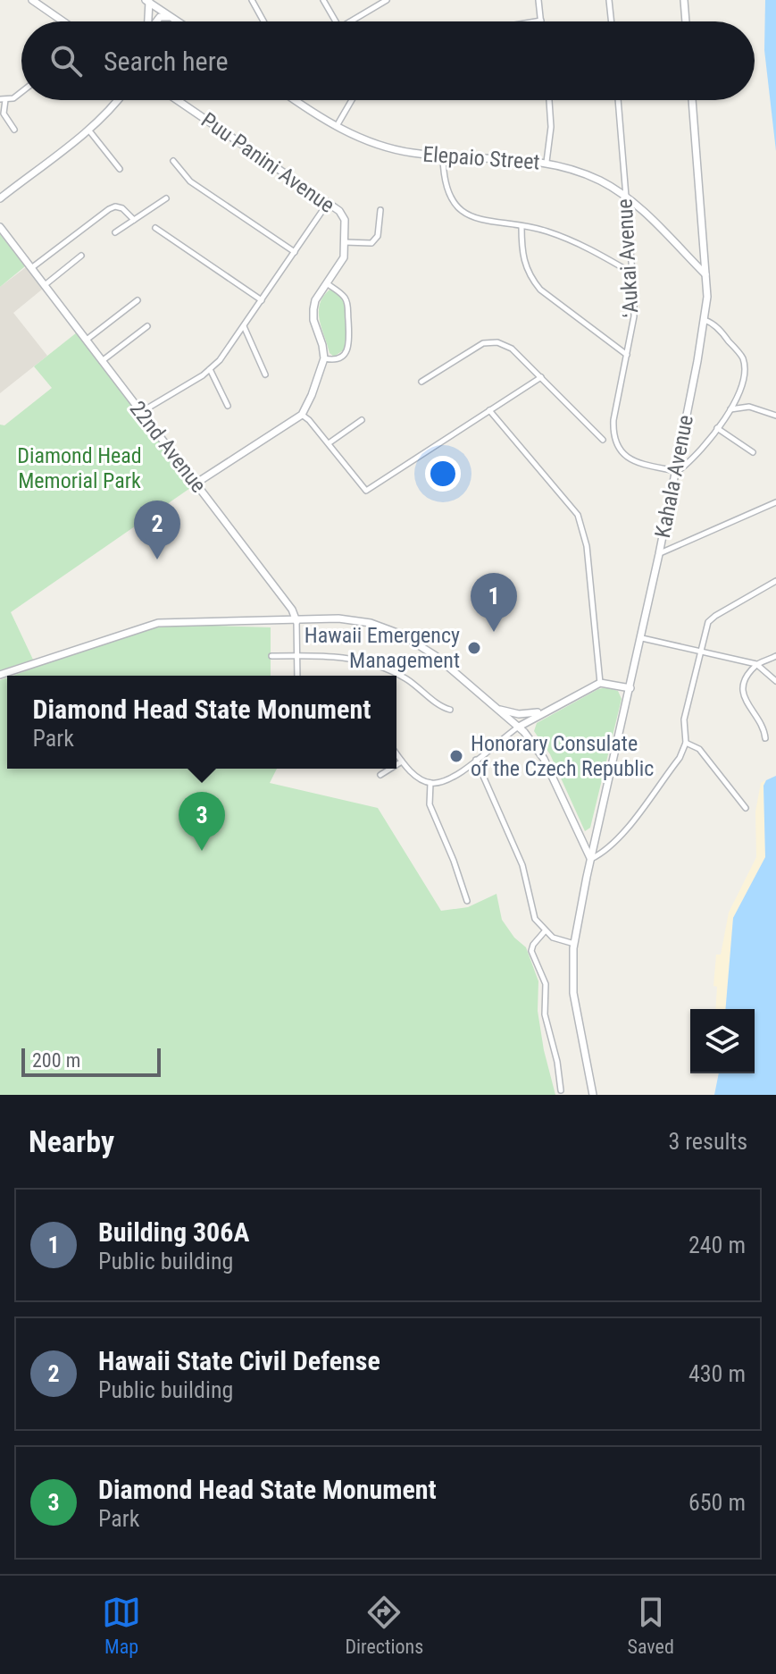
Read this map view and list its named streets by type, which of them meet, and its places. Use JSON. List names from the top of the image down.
{
  "streets": {
    "street": [
      "Elepaio Street",
      "Puu Panini Avenue",
      "ʻAukai Avenue",
      "22nd Avenue",
      "Kahala Avenue"
    ]
  },
  "crossings": [
    ["Elepaio Street", "ʻAukai Avenue"],
    ["Elepaio Street", "Kahala Avenue"],
    ["ʻAukai Avenue", "Kahala Avenue"]
  ],
  "parks": ["Diamond Head Memorial Park"],
  "places": ["Hawaii Emergency Management", "Honorary Consulate of the Czech Republic"],
  "scale_bar": "200 m",
  "page": {
    "search": "Search here",
    "pins": ["2", "1", "3"],
    "popup": ["Diamond Head State Monument", "Park"],
    "scale": "200 m",
    "heading": ["Nearby", "3 results"],
    "list": [
      {
        "mark": "1",
        "name": "Building 306A",
        "note": "Public building",
        "value": "240 m"
      },
      {
        "mark": "2",
        "name": "Hawaii State Civil Defense",
        "note": "Public building",
        "value": "430 m"
      },
      {
        "mark": "3",
        "name": "Diamond Head State Monument",
        "note": "Park",
        "value": "650 m"
      }
    ],
    "nav": ["Map", "Directions", "Saved"]
  }
}
